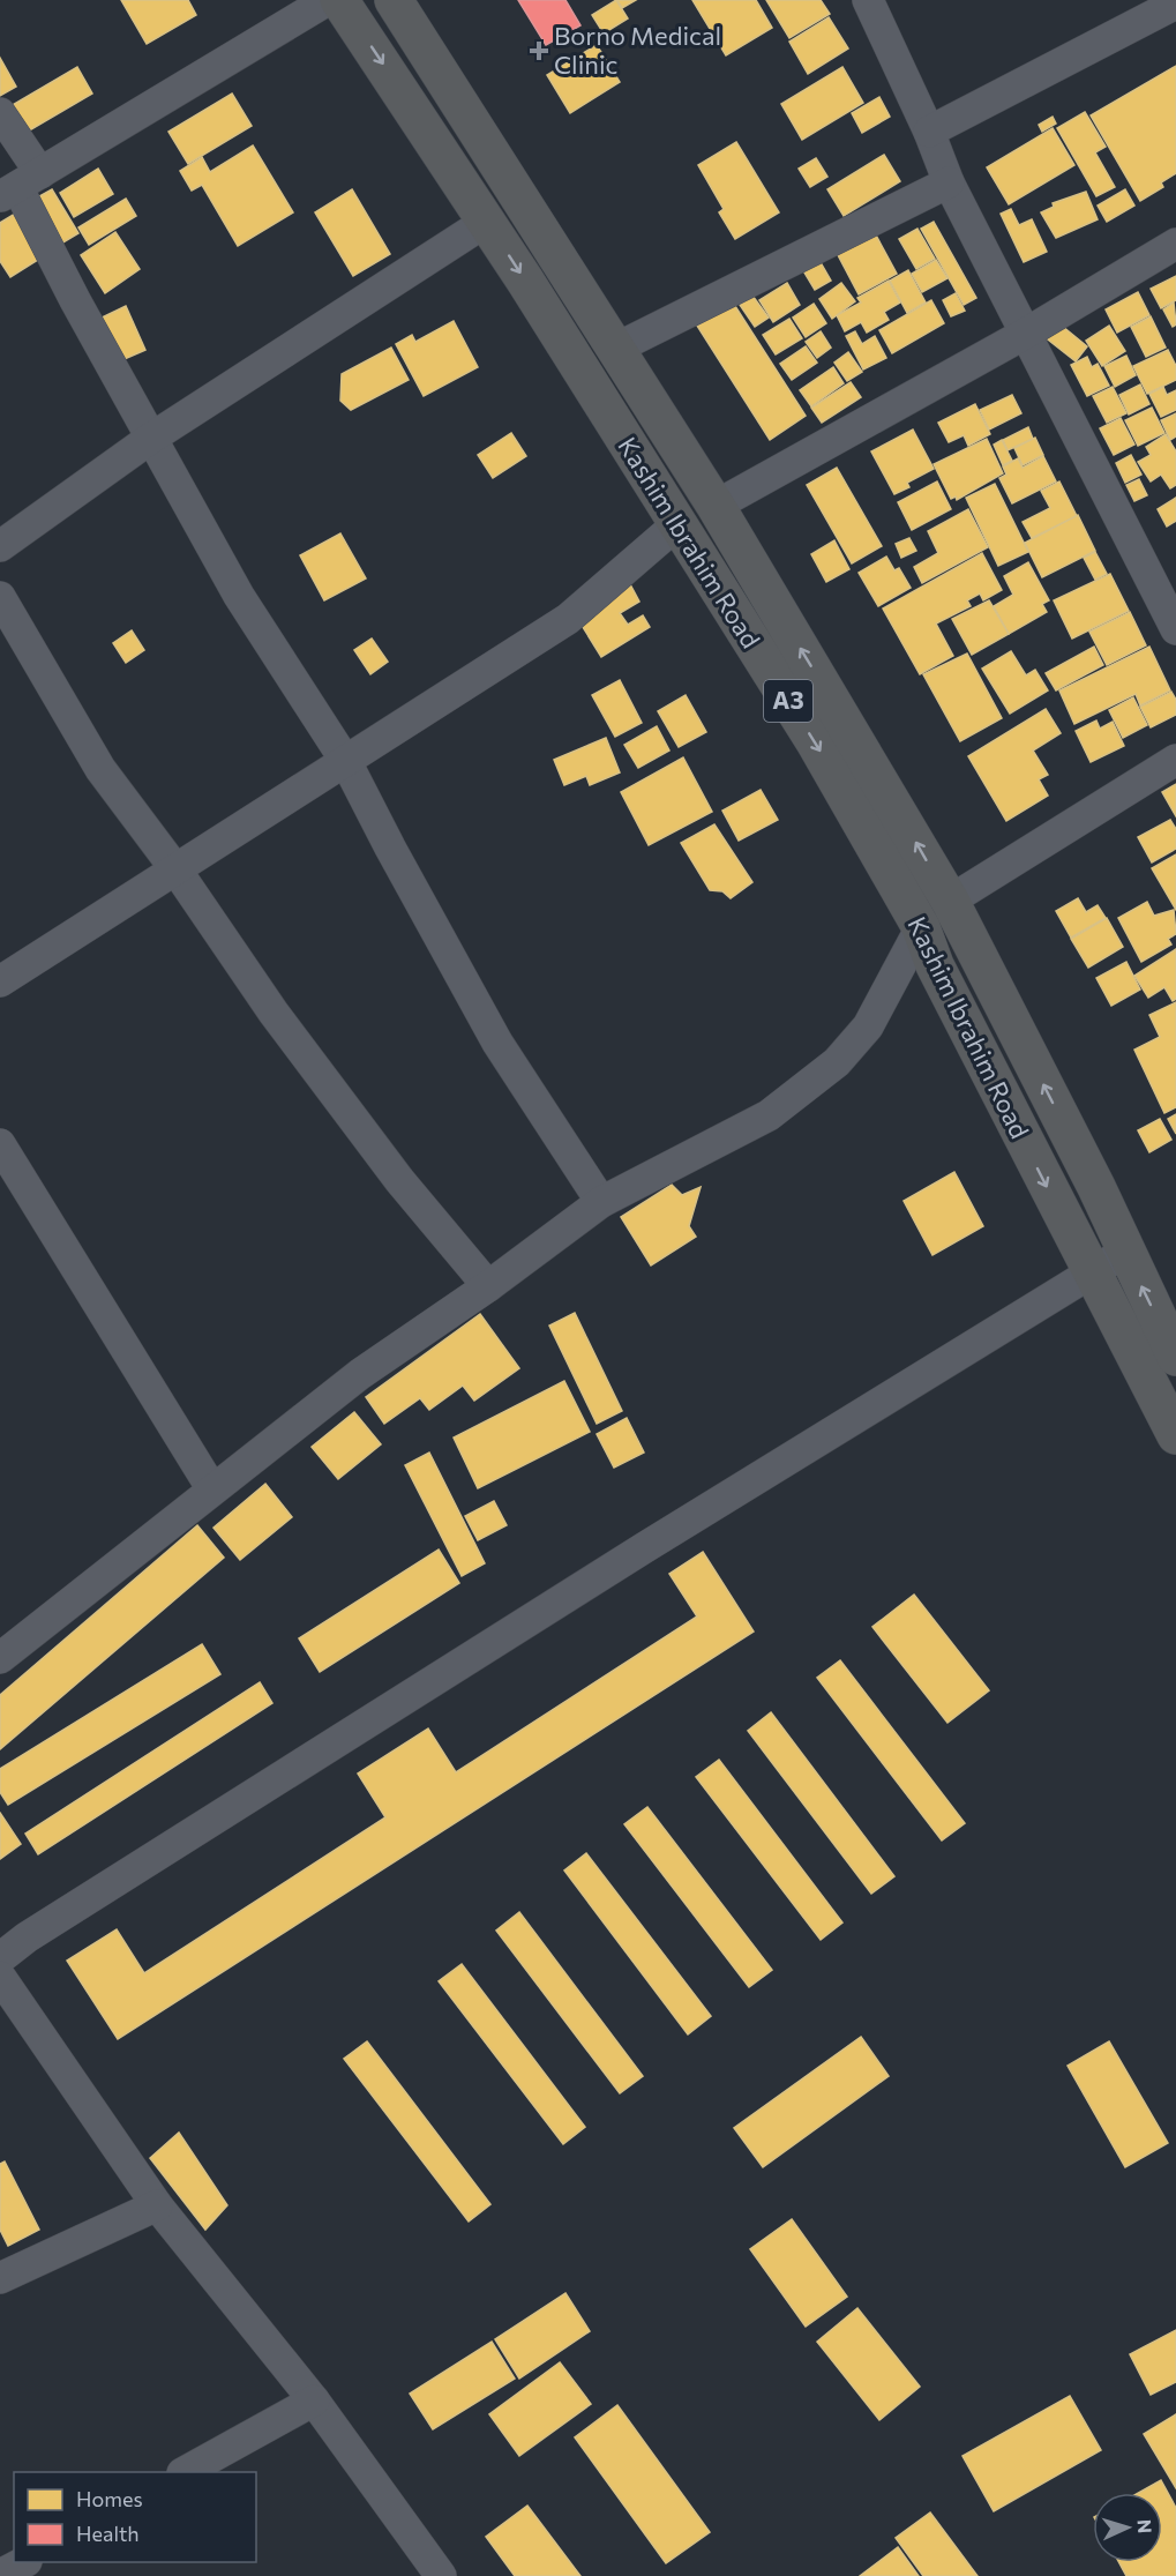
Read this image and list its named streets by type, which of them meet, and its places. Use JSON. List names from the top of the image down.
{
  "streets": {
    "highway": ["Kashim Ibrahim Road", "A3"]
  },
  "places": {
    "health": ["Borno Medical Clinic"]
  },
  "legend": ["Homes", "Health"],
  "north": "right"
}
